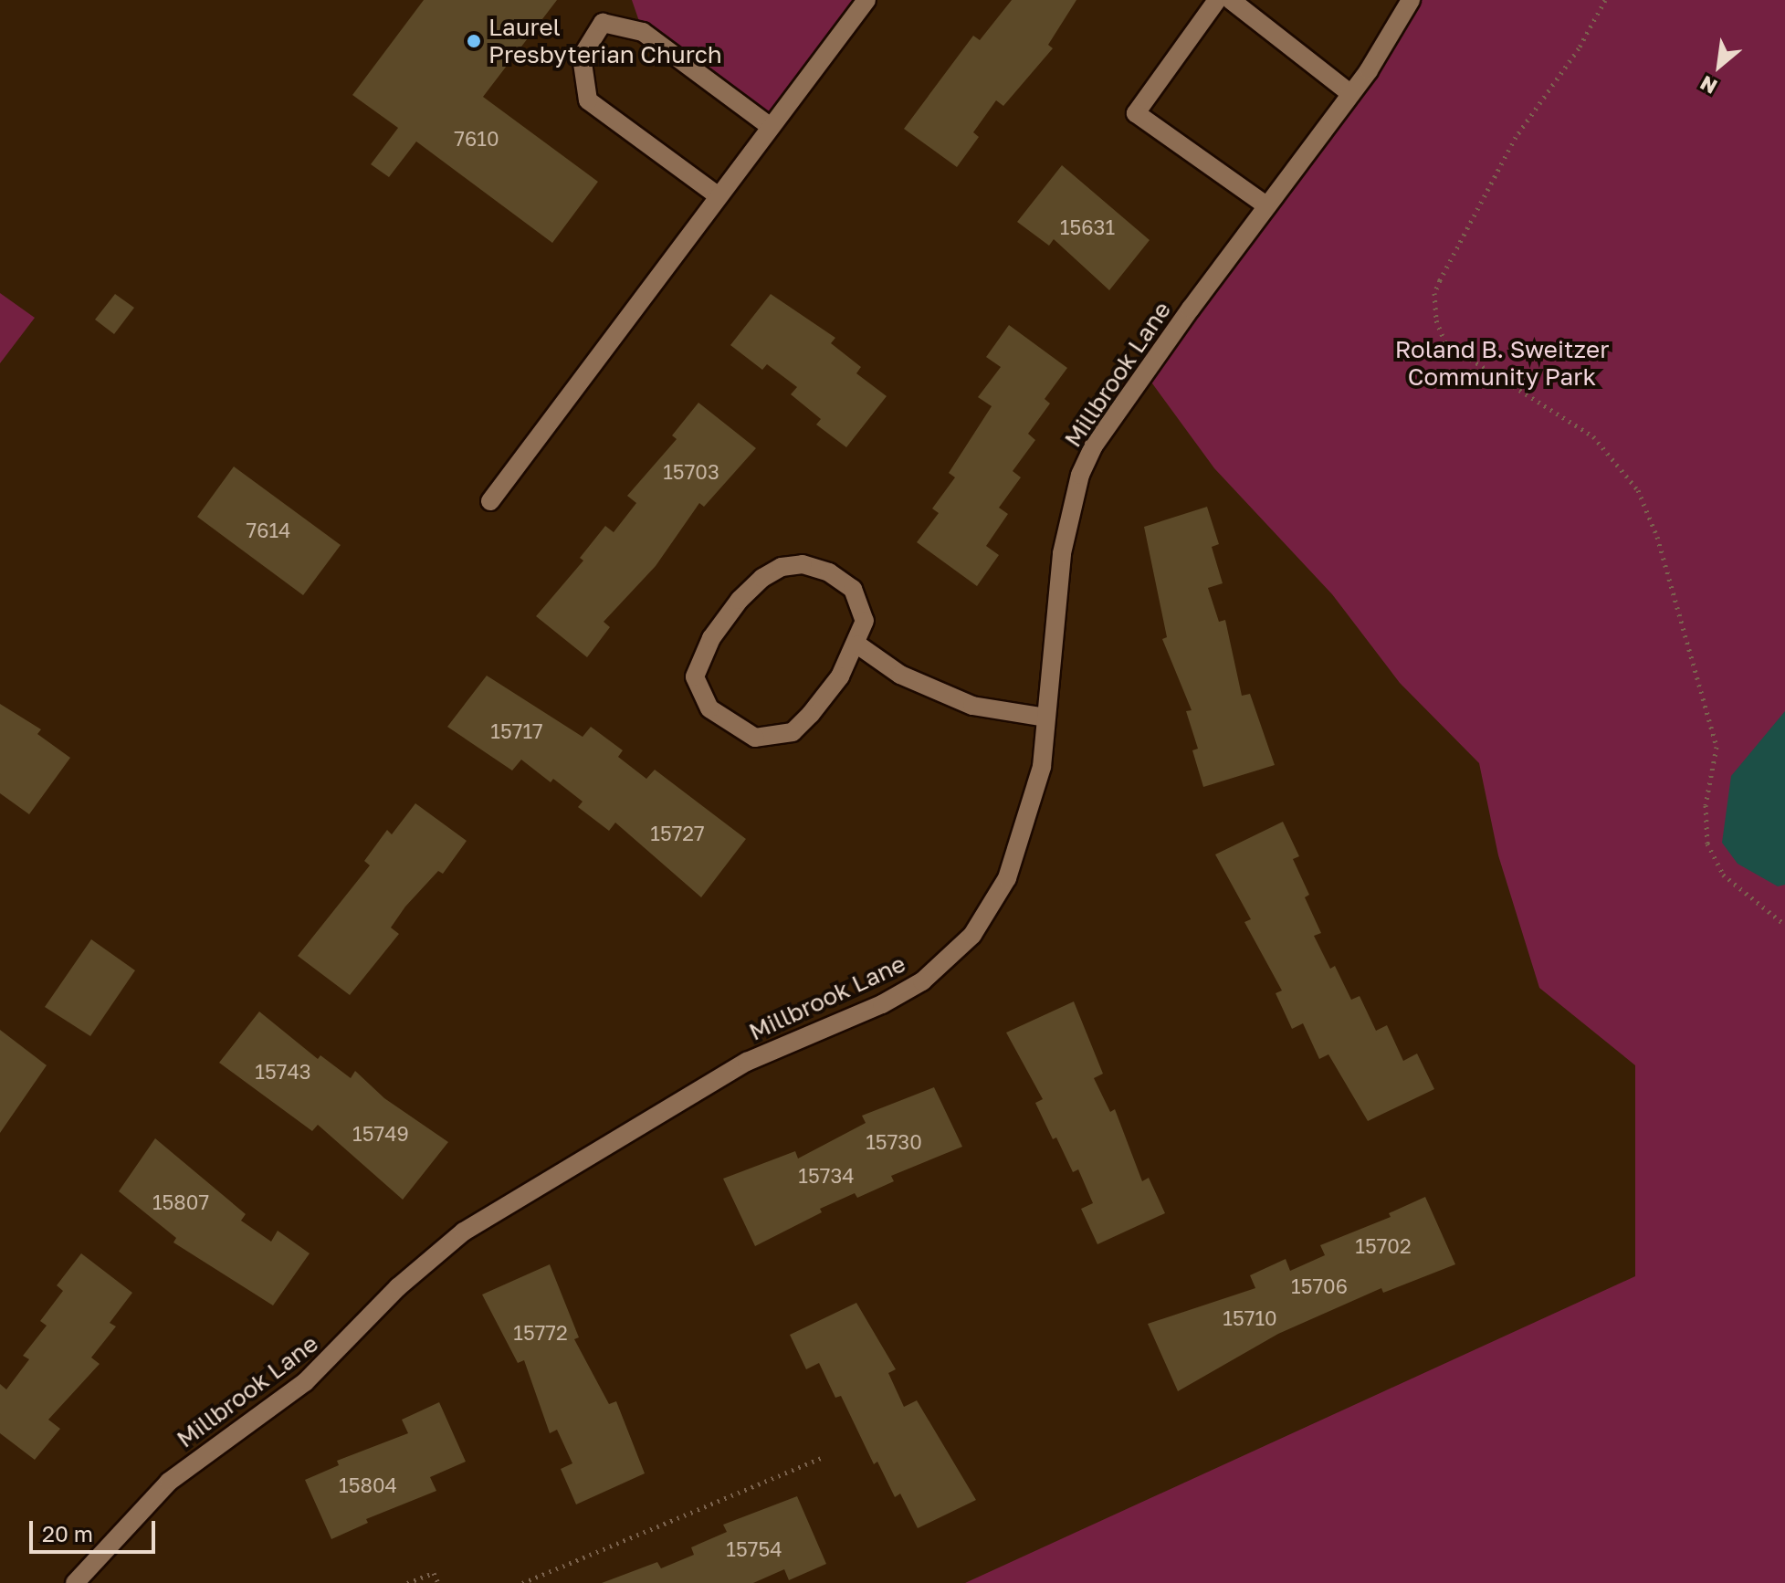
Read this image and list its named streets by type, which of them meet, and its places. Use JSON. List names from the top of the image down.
{
  "streets": {
    "street": ["Millbrook Lane"]
  },
  "parks": ["Roland B. Sweitzer Community Park"],
  "places": ["Laurel Presbyterian Church"],
  "house_numbers": [
    "7610",
    "15631",
    "15703",
    "7614",
    "15717",
    "15727",
    "15743",
    "15749",
    "15730",
    "15734",
    "15807",
    "15702",
    "15706",
    "15710",
    "15772",
    "15804",
    "15754"
  ],
  "scale_bar": "20 m",
  "north": "bottom left"
}
